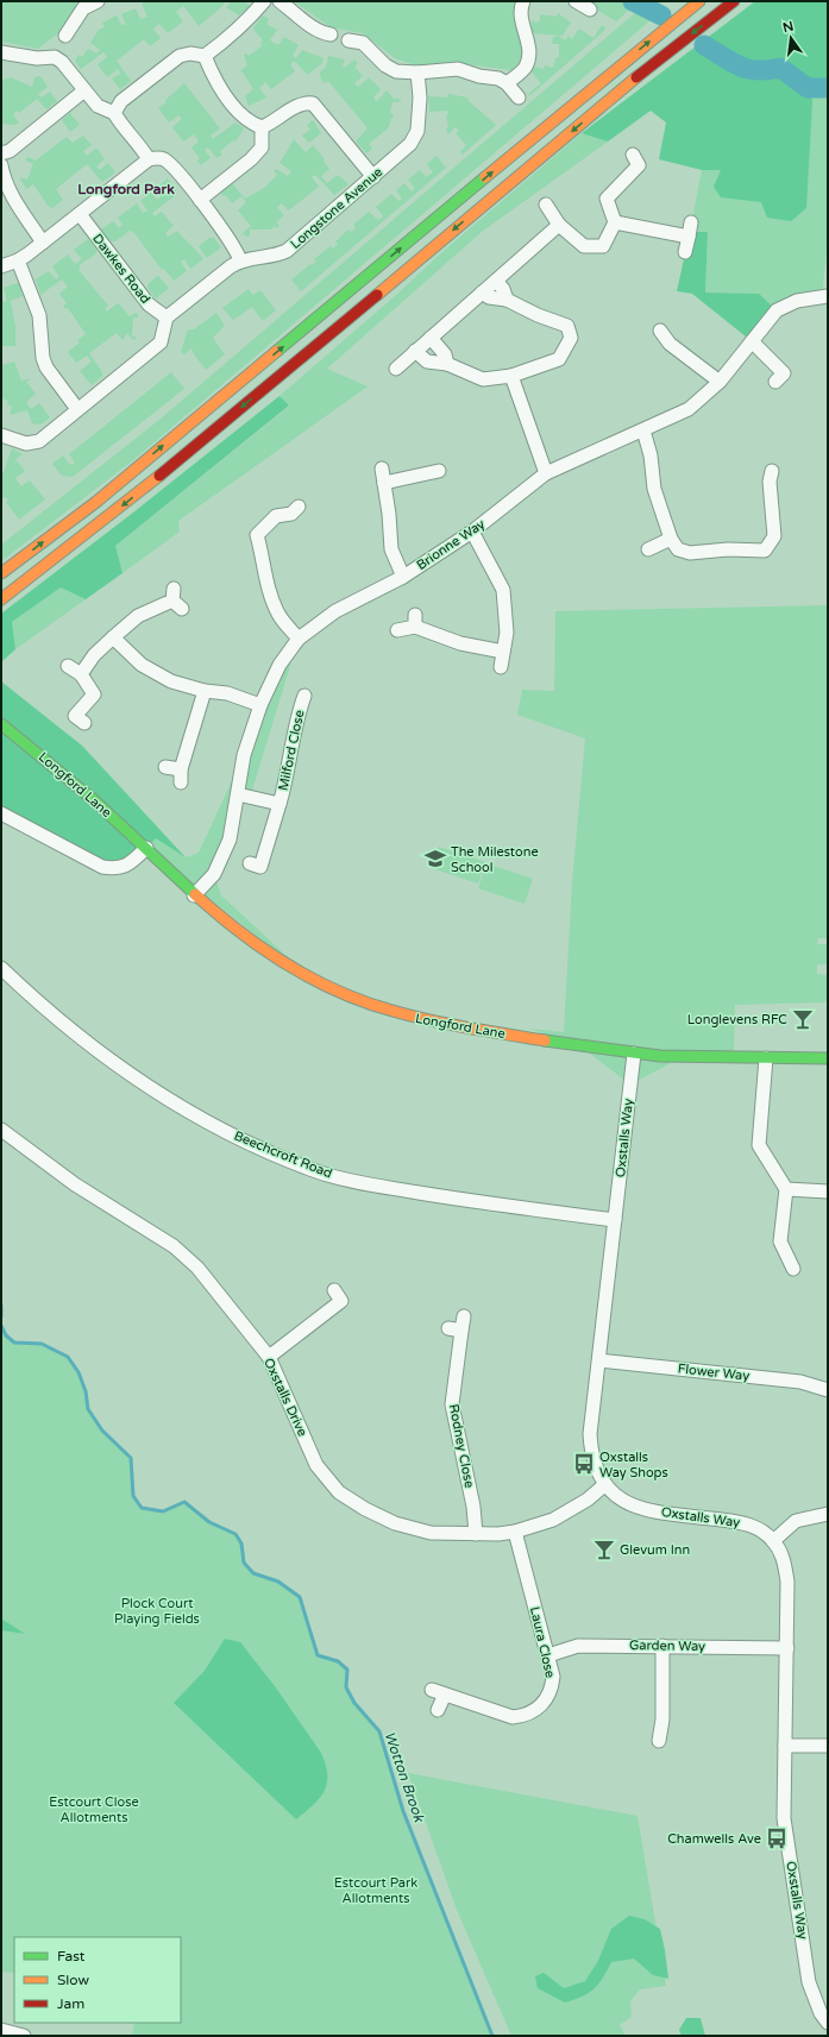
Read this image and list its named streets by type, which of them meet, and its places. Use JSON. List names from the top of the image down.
{
  "streets": {
    "main road": ["Longford Lane"],
    "street": [
      "Longstone Avenue",
      "Dawkes Road",
      "Brionne Way",
      "Milford Close",
      "Oxstalls Way",
      "Beechcroft Road",
      "Flower Way",
      "Oxstalls Drive",
      "Rodney Close",
      "Laura Close",
      "Garden Way"
    ]
  },
  "crossings": [
    ["Brionne Way", "Milford Close"],
    ["Brionne Way", "Longford Lane"],
    ["Longford Lane", "Oxstalls Way"],
    ["Oxstalls Way", "Beechcroft Road"],
    ["Oxstalls Way", "Flower Way"],
    ["Oxstalls Way", "Oxstalls Drive"],
    ["Oxstalls Way", "Garden Way"],
    ["Oxstalls Drive", "Rodney Close"],
    ["Oxstalls Drive", "Laura Close"],
    ["Laura Close", "Garden Way"]
  ],
  "districts": ["Longford Park"],
  "water": ["Wotton Brook"],
  "parks": ["Plock Court Playing Fields", "Estcourt Close Allotments", "Estcourt Park Allotments"],
  "places": {
    "school or university": ["The Milestone School"],
    "bar": ["Longlevens RFC", "Glevum Inn"],
    "bus stop": ["Oxstalls Way Shops", "Chamwells Ave"]
  },
  "legend": ["Fast", "Slow", "Jam"],
  "north": "top"
}
